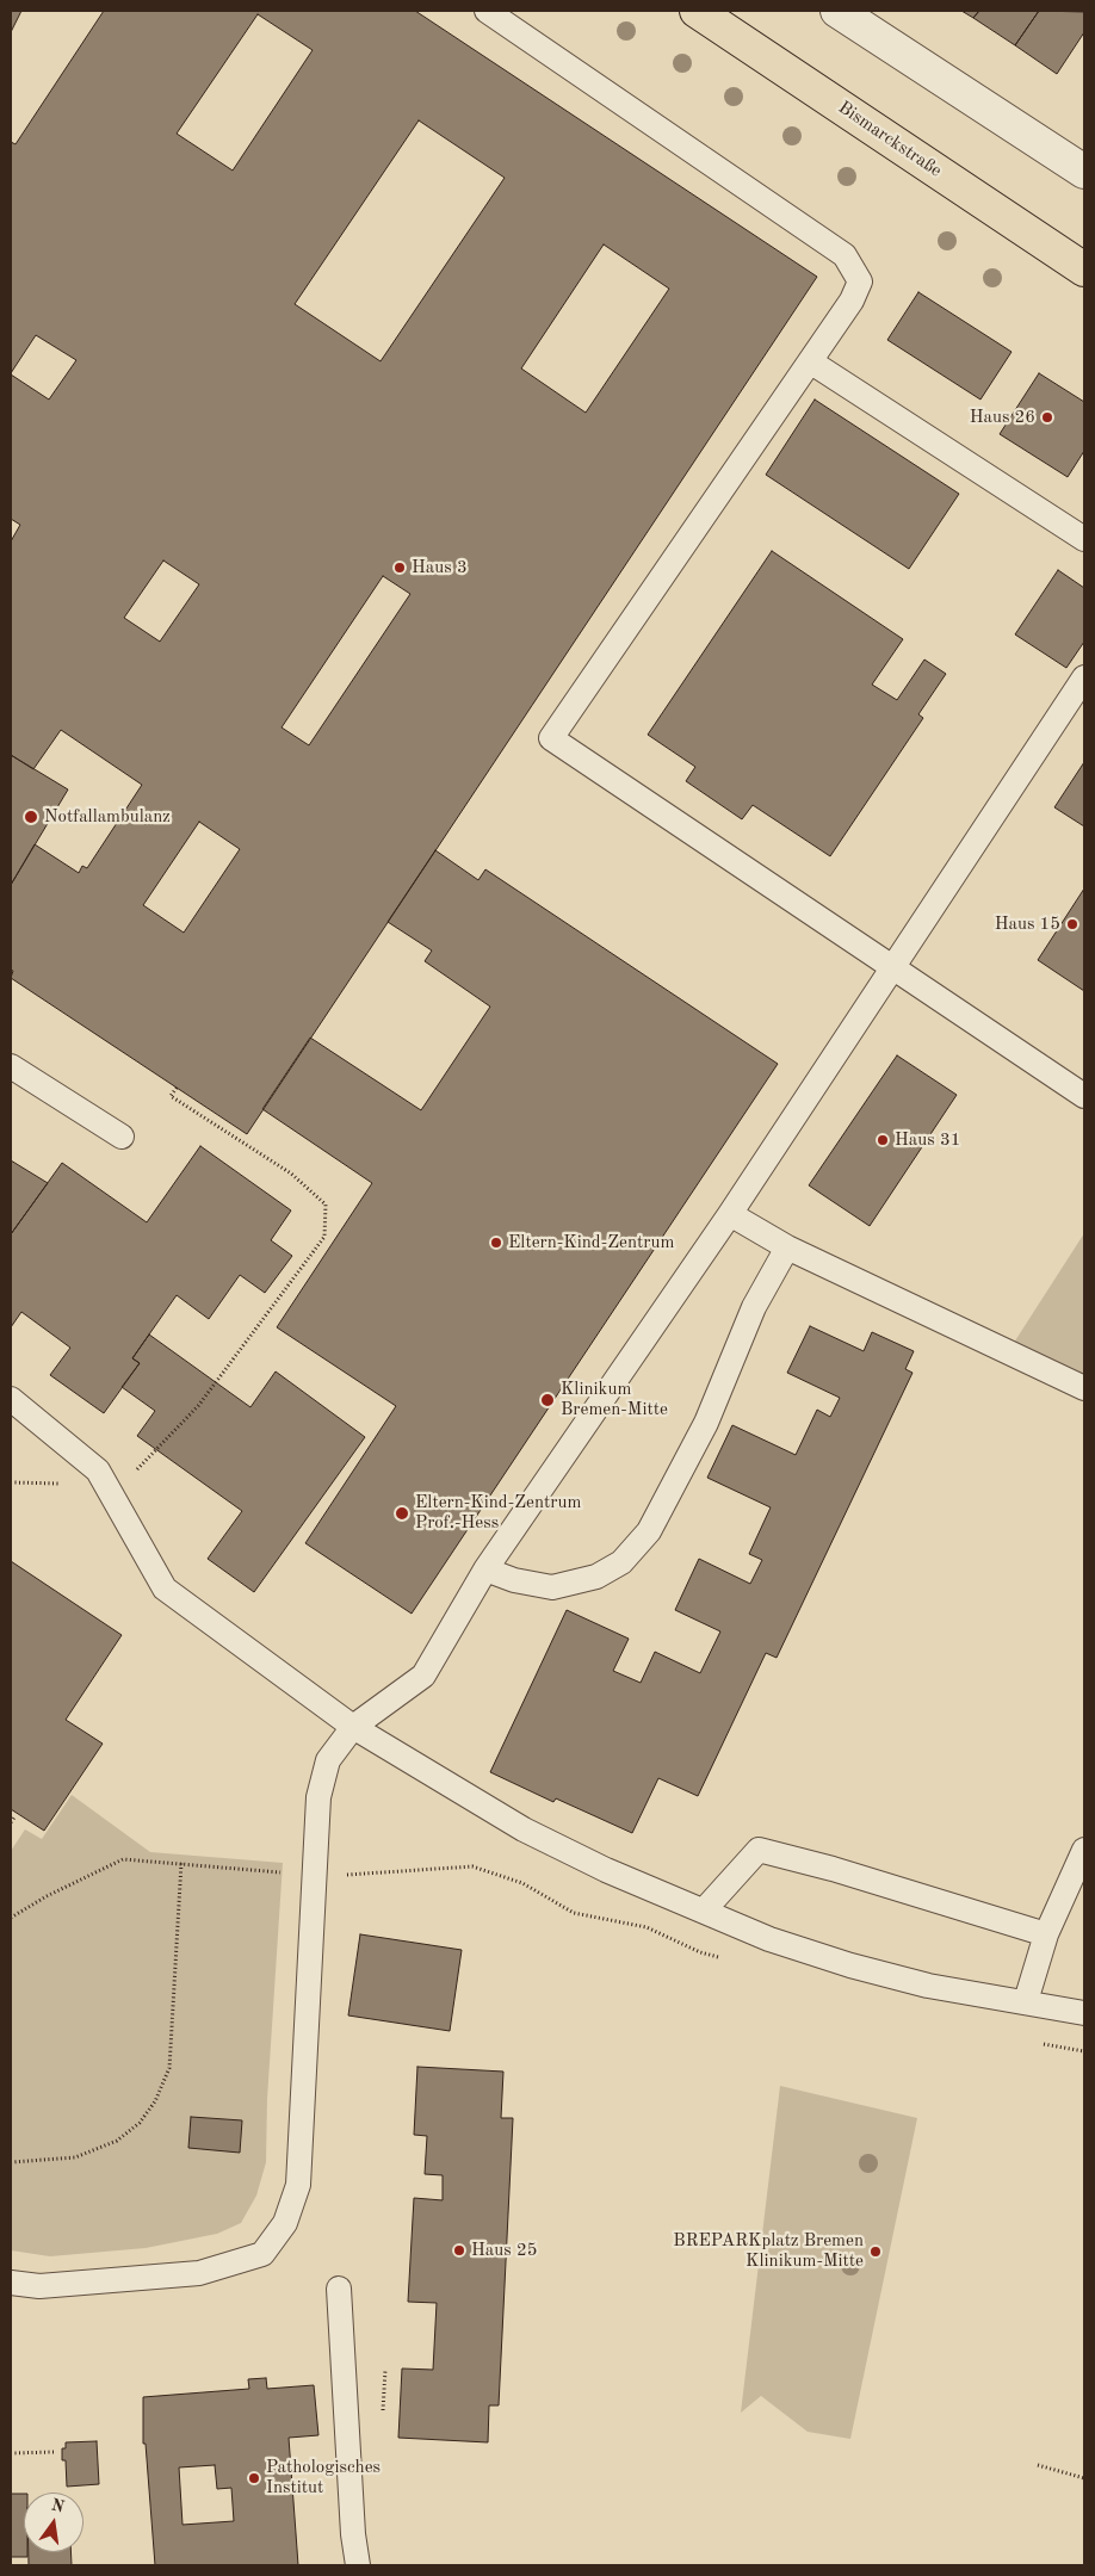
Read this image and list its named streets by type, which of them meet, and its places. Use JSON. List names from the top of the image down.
{
  "streets": {
    "main road": ["Bismarckstraße"]
  },
  "places": [
    "Haus 26",
    "Haus 3",
    "Notfallambulanz",
    "Haus 15",
    "Haus 31",
    "Eltern-Kind-Zentrum",
    "Klinikum Bremen-Mitte",
    "Eltern-Kind-Zentrum Prof.-Hess",
    "Haus 25",
    "BREPARKplatz Bremen Klinikum-Mitte",
    "Pathologisches Institut"
  ],
  "north": "top"
}
